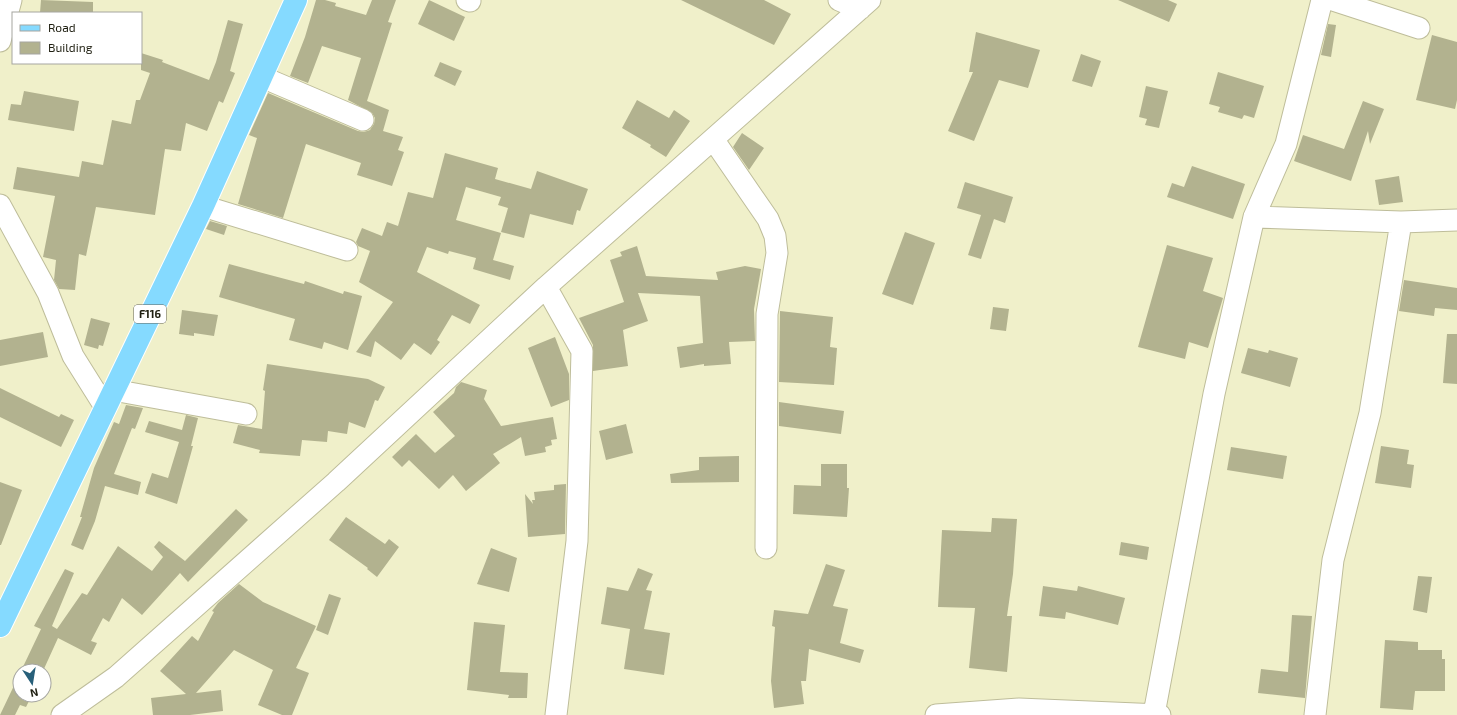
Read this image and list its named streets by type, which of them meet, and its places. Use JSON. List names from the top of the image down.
{
  "streets": {
    "main road": ["F116"]
  },
  "legend": ["Road", "Building"],
  "north": "bottom"
}
